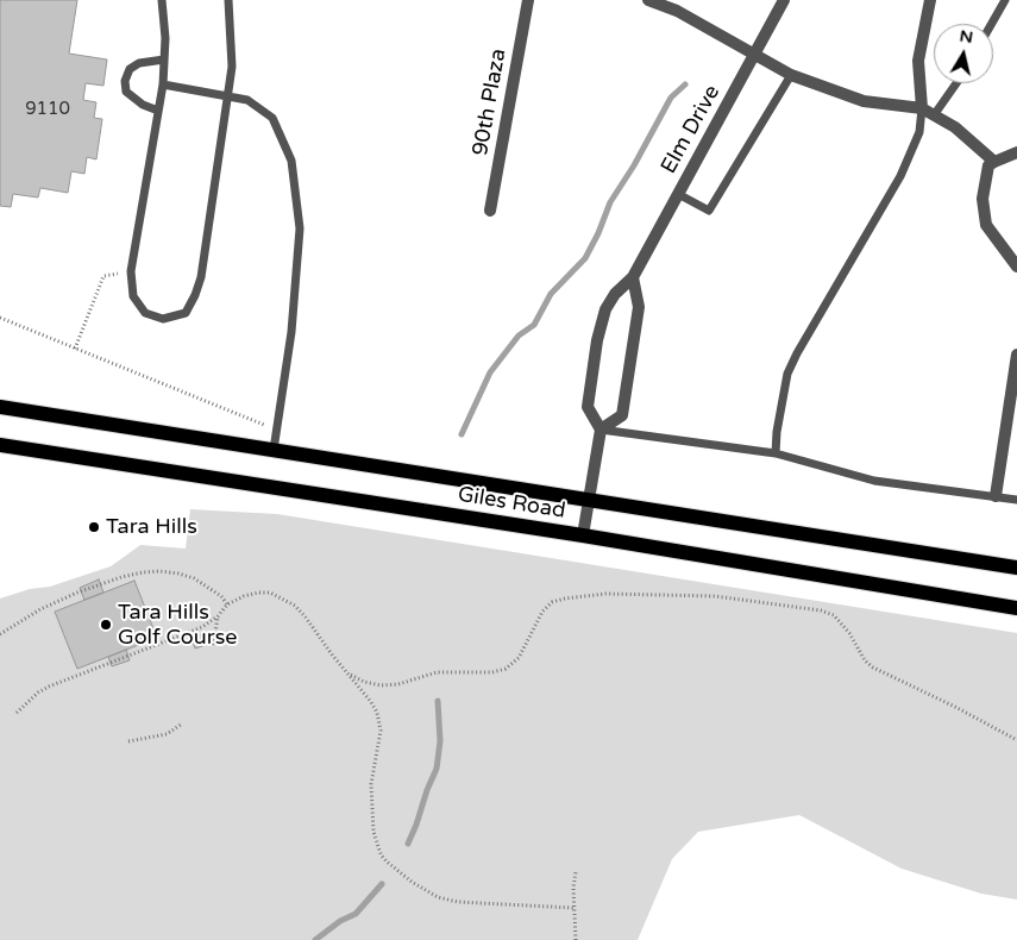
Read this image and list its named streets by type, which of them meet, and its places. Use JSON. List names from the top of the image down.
{
  "streets": {
    "main road": ["Giles Road"],
    "street": ["90th Plaza", "Elm Drive"]
  },
  "places": ["Tara Hills", "Tara Hills Golf Course"],
  "house_numbers": ["9110"],
  "north": "top"
}
